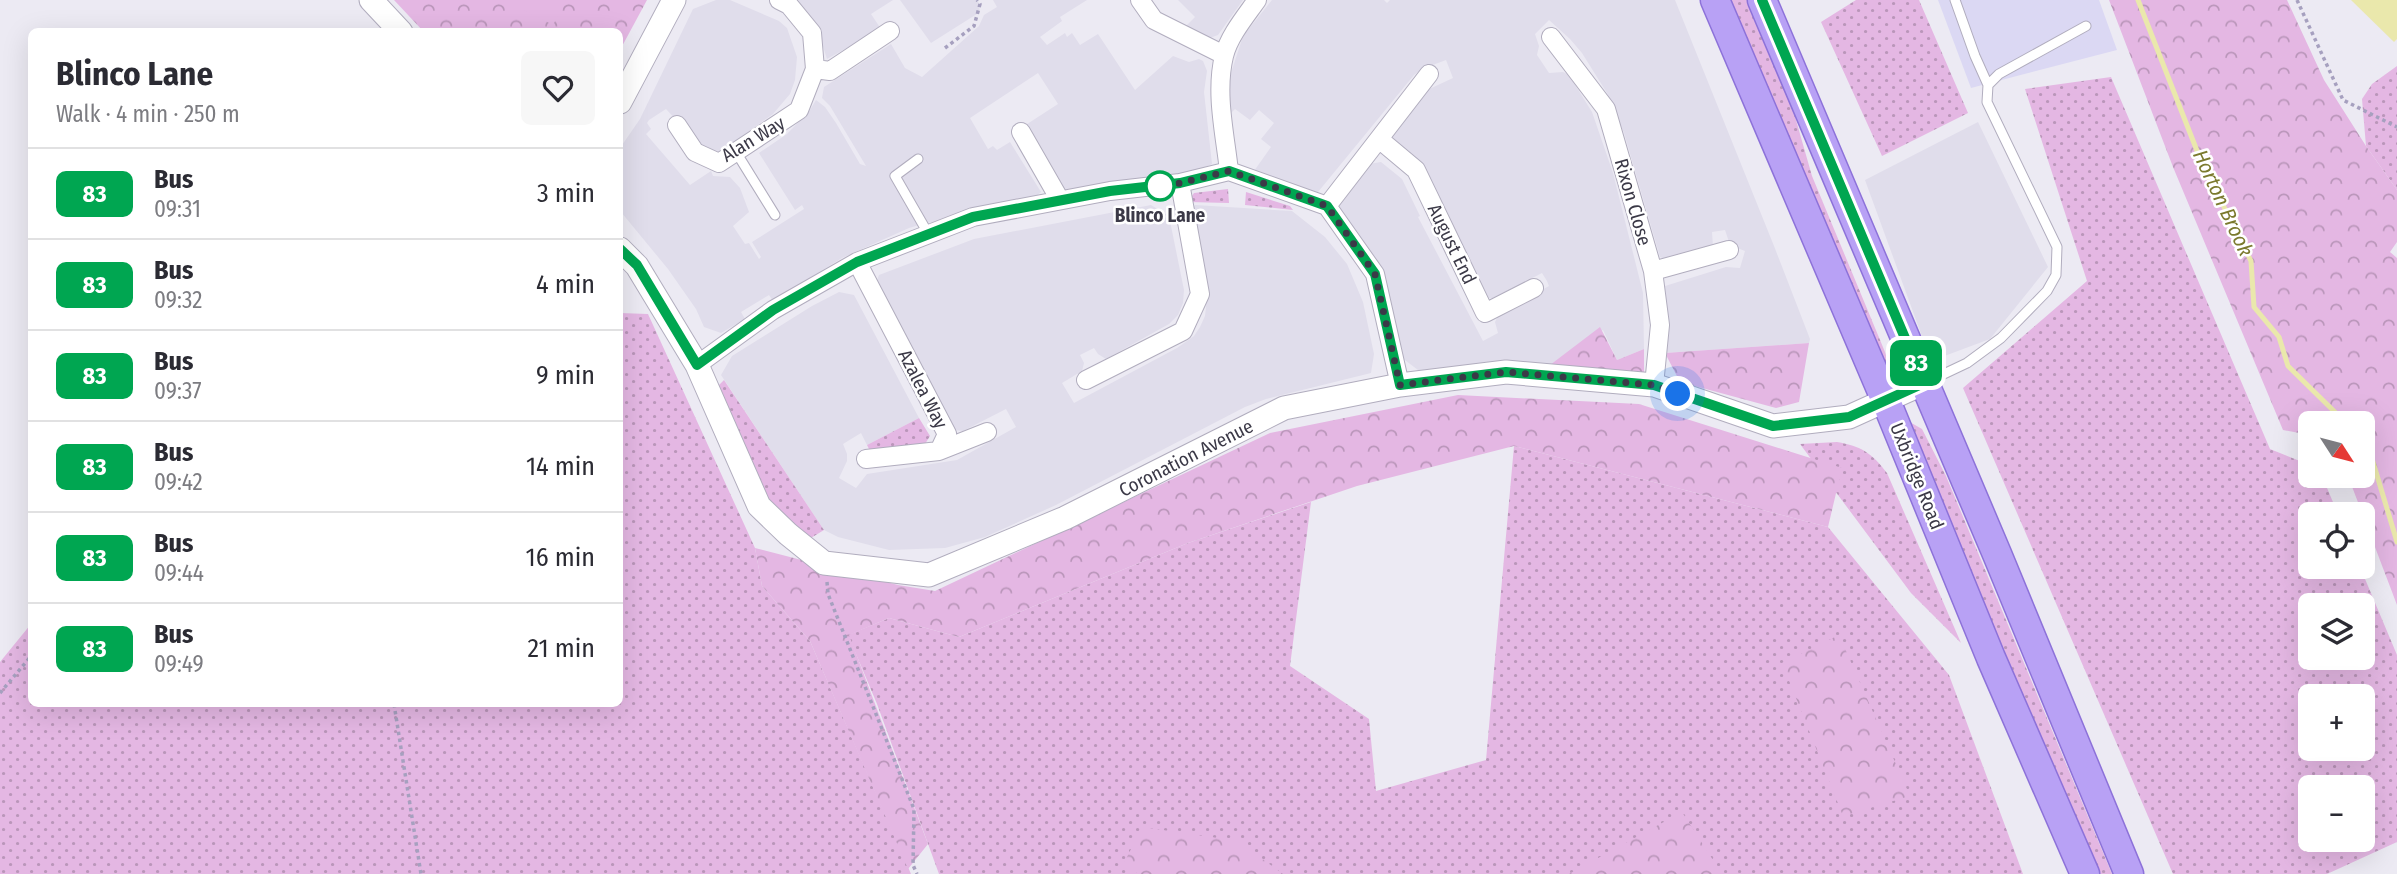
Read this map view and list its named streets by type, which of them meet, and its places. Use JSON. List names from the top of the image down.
{
  "streets": {
    "main road": ["Uxbridge Road"],
    "street": [
      "Alan Way",
      "Rixon Close",
      "August End",
      "Azalea Way",
      "Coronation Avenue"
    ]
  },
  "crossings": [
    ["Rixon Close", "Coronation Avenue"],
    ["Coronation Avenue", "Uxbridge Road"]
  ],
  "water": ["Horton Brook"],
  "places": ["Blinco Lane"],
  "lines": ["bus line 83"],
  "north": "bottom right",
  "page": {
    "on_map": "83",
    "heading": ["Blinco Lane", "Walk · 4 min · 250 m"],
    "list": [
      {
        "mark": "83",
        "name": "Bus",
        "note": "09:31",
        "value": "3 min"
      },
      {
        "mark": "83",
        "name": "Bus",
        "note": "09:32",
        "value": "4 min"
      },
      {
        "mark": "83",
        "name": "Bus",
        "note": "09:37",
        "value": "9 min"
      },
      {
        "mark": "83",
        "name": "Bus",
        "note": "09:42",
        "value": "14 min"
      },
      {
        "mark": "83",
        "name": "Bus",
        "note": "09:44",
        "value": "16 min"
      },
      {
        "mark": "83",
        "name": "Bus",
        "note": "09:49",
        "value": "21 min"
      }
    ],
    "map_buttons": ["+", "−"]
  }
}
